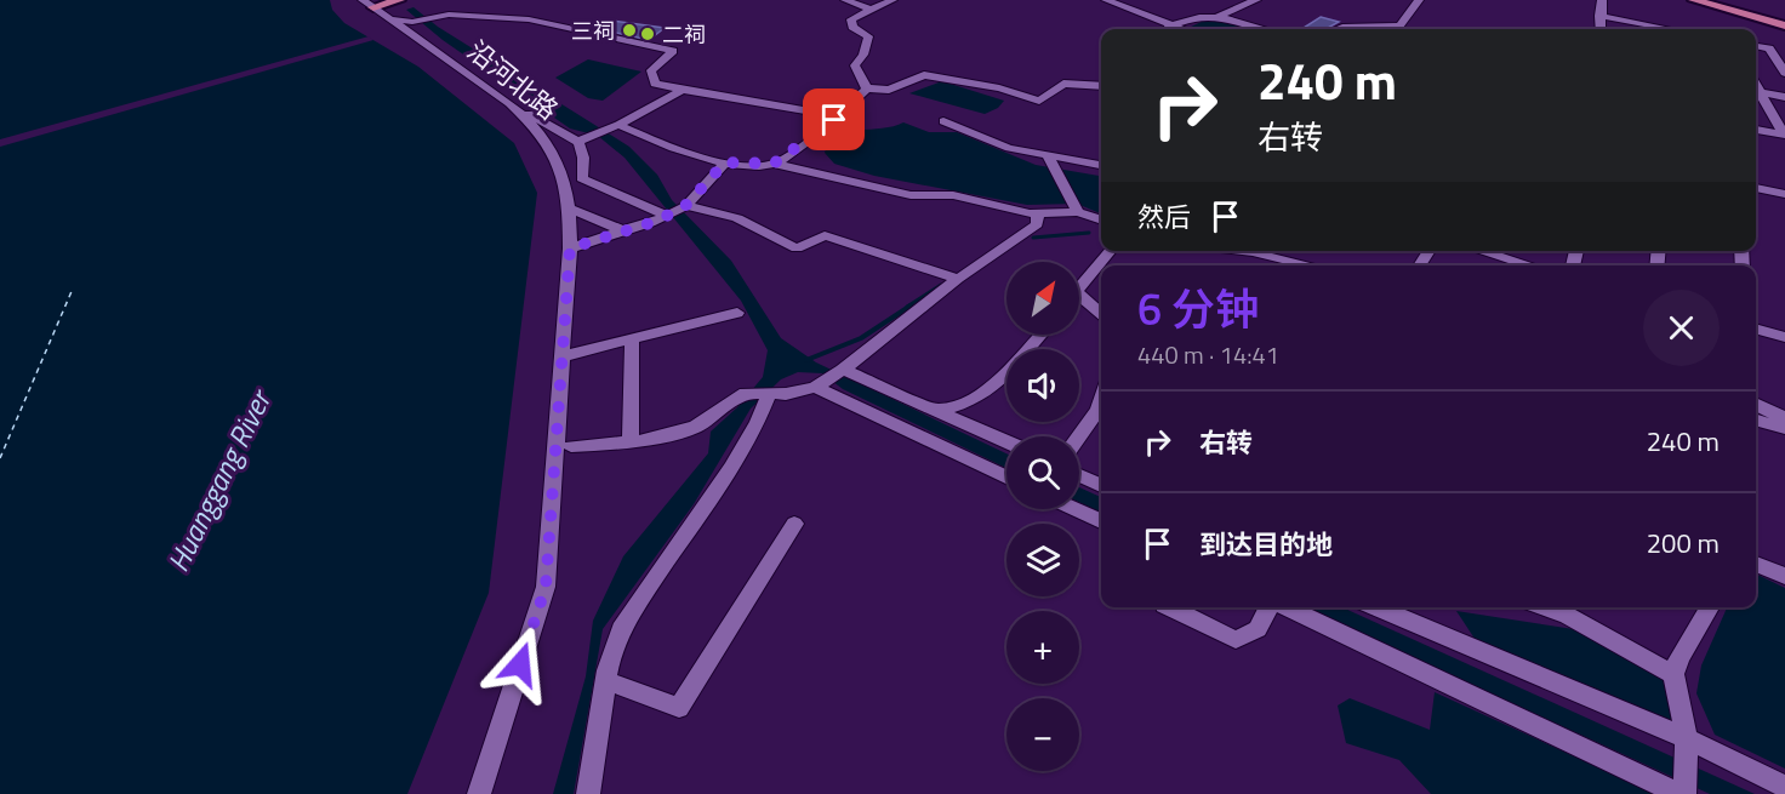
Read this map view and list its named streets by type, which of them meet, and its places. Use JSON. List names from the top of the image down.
{
  "streets": {
    "street": ["沿河北路"]
  },
  "water": ["Huanggang River"],
  "places": ["三祠", "二祠"],
  "north": "top right",
  "page": {
    "turn": ["240 m", "右转"],
    "then": "然后",
    "map_buttons": ["+", "−"],
    "heading": ["6 分钟", "440 m · 14:41"],
    "list": [
      {
        "name": "右转",
        "value": "240 m"
      },
      {
        "name": "到达目的地",
        "value": "200 m"
      }
    ]
  }
}
